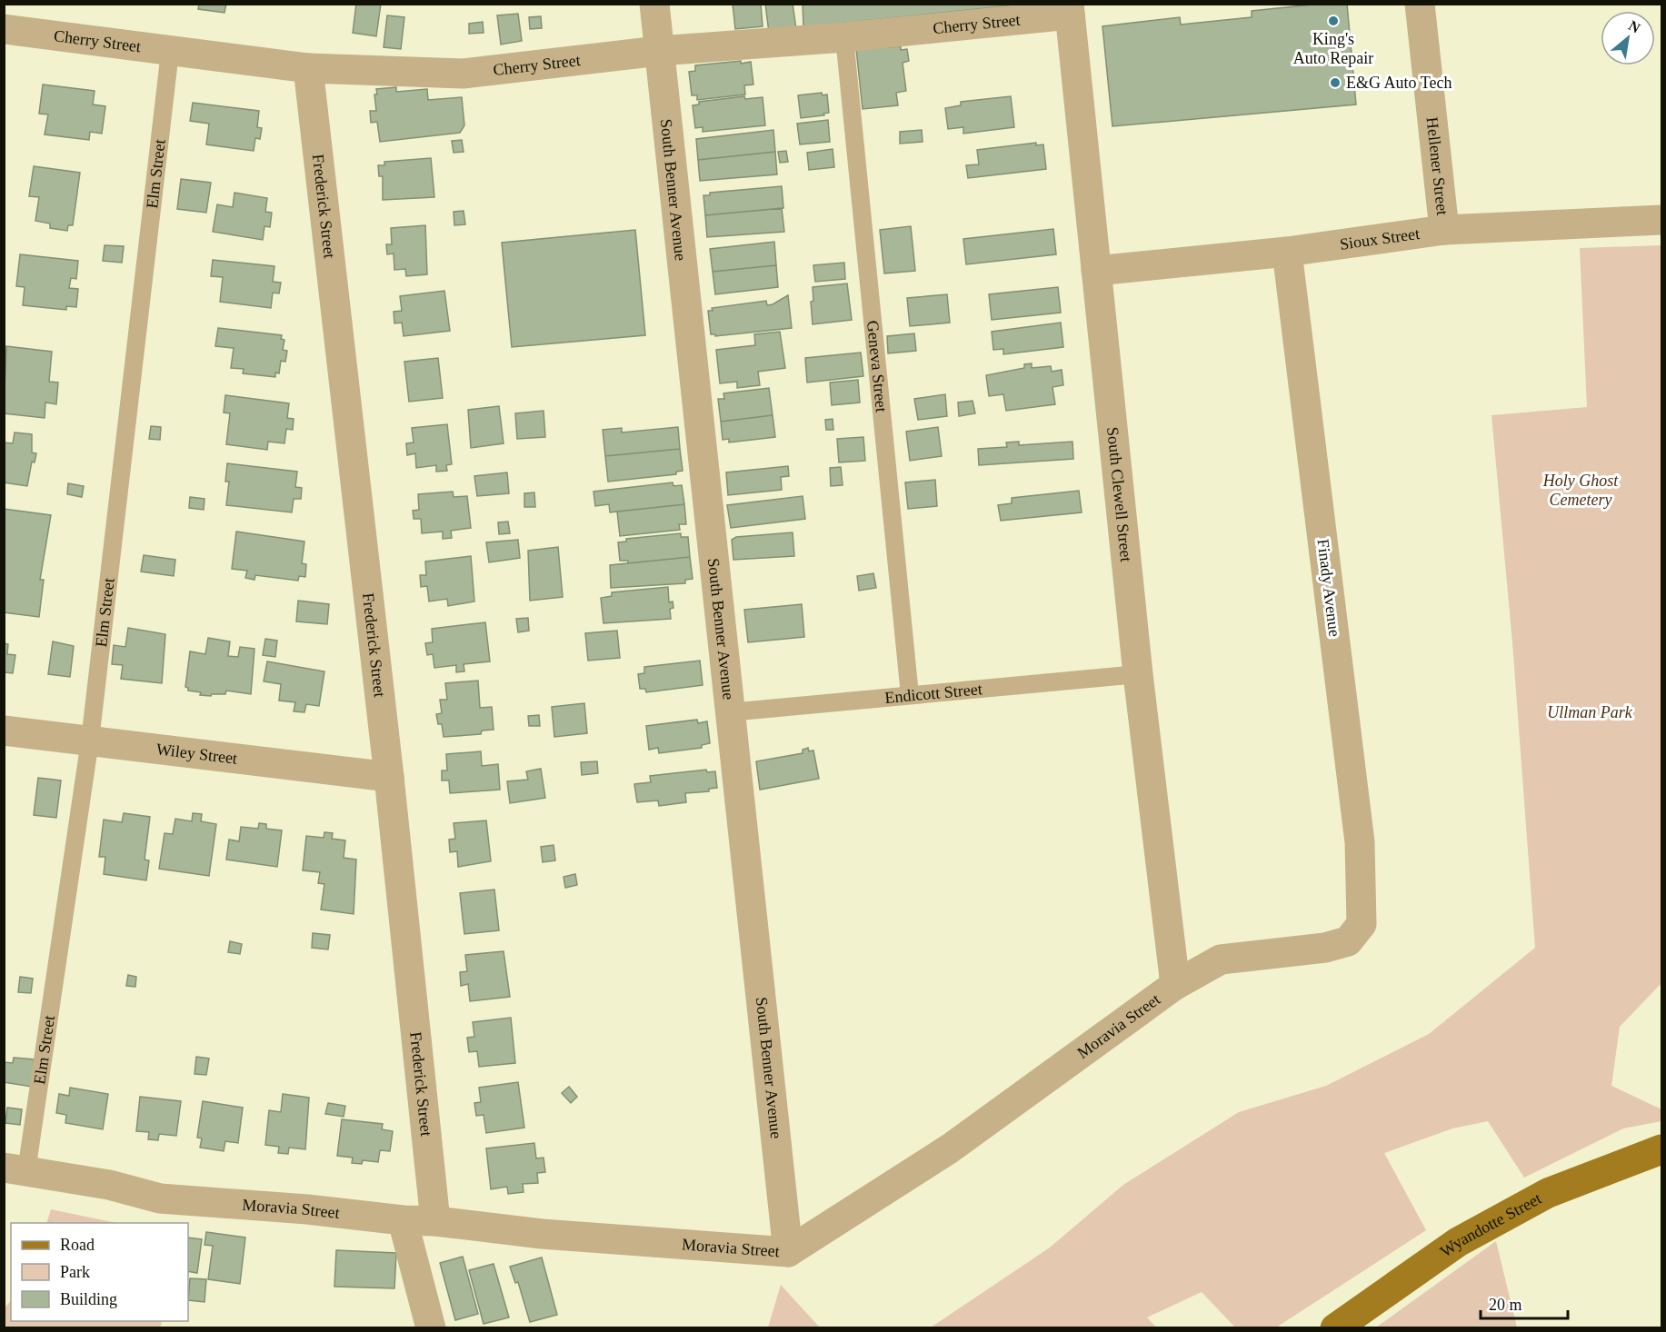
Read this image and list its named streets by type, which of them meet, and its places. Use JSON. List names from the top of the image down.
{
  "streets": {
    "main road": ["Wyandotte Street"],
    "street": [
      "Cherry Street",
      "Hellener Street",
      "South Benner Avenue",
      "Frederick Street",
      "Sioux Street",
      "South Clewell Street",
      "Finady Avenue",
      "Wiley Street",
      "Moravia Street"
    ],
    "lane": ["Elm Street", "Geneva Street", "Endicott Street"]
  },
  "crossings": [
    ["Cherry Street", "Elm Street"],
    ["Cherry Street", "South Benner Avenue"],
    ["Cherry Street", "Frederick Street"],
    ["Cherry Street", "Geneva Street"],
    ["Cherry Street", "South Clewell Street"],
    ["Hellener Street", "Sioux Street"],
    ["Elm Street", "Wiley Street"],
    ["Elm Street", "Moravia Street"],
    ["South Benner Avenue", "Endicott Street"],
    ["South Benner Avenue", "Moravia Street"],
    ["Frederick Street", "Wiley Street"],
    ["Frederick Street", "Moravia Street"],
    ["Sioux Street", "South Clewell Street"],
    ["Sioux Street", "Finady Avenue"],
    ["Geneva Street", "Endicott Street"],
    ["South Clewell Street", "Endicott Street"],
    ["South Clewell Street", "Moravia Street"],
    ["Finady Avenue", "Moravia Street"]
  ],
  "parks": ["Holy Ghost Cemetery", "Ullman Park"],
  "places": ["King's Auto Repair", "E&G Auto Tech"],
  "legend": ["Road", "Park", "Building"],
  "scale_bar": "20 m",
  "north": "top right"
}
